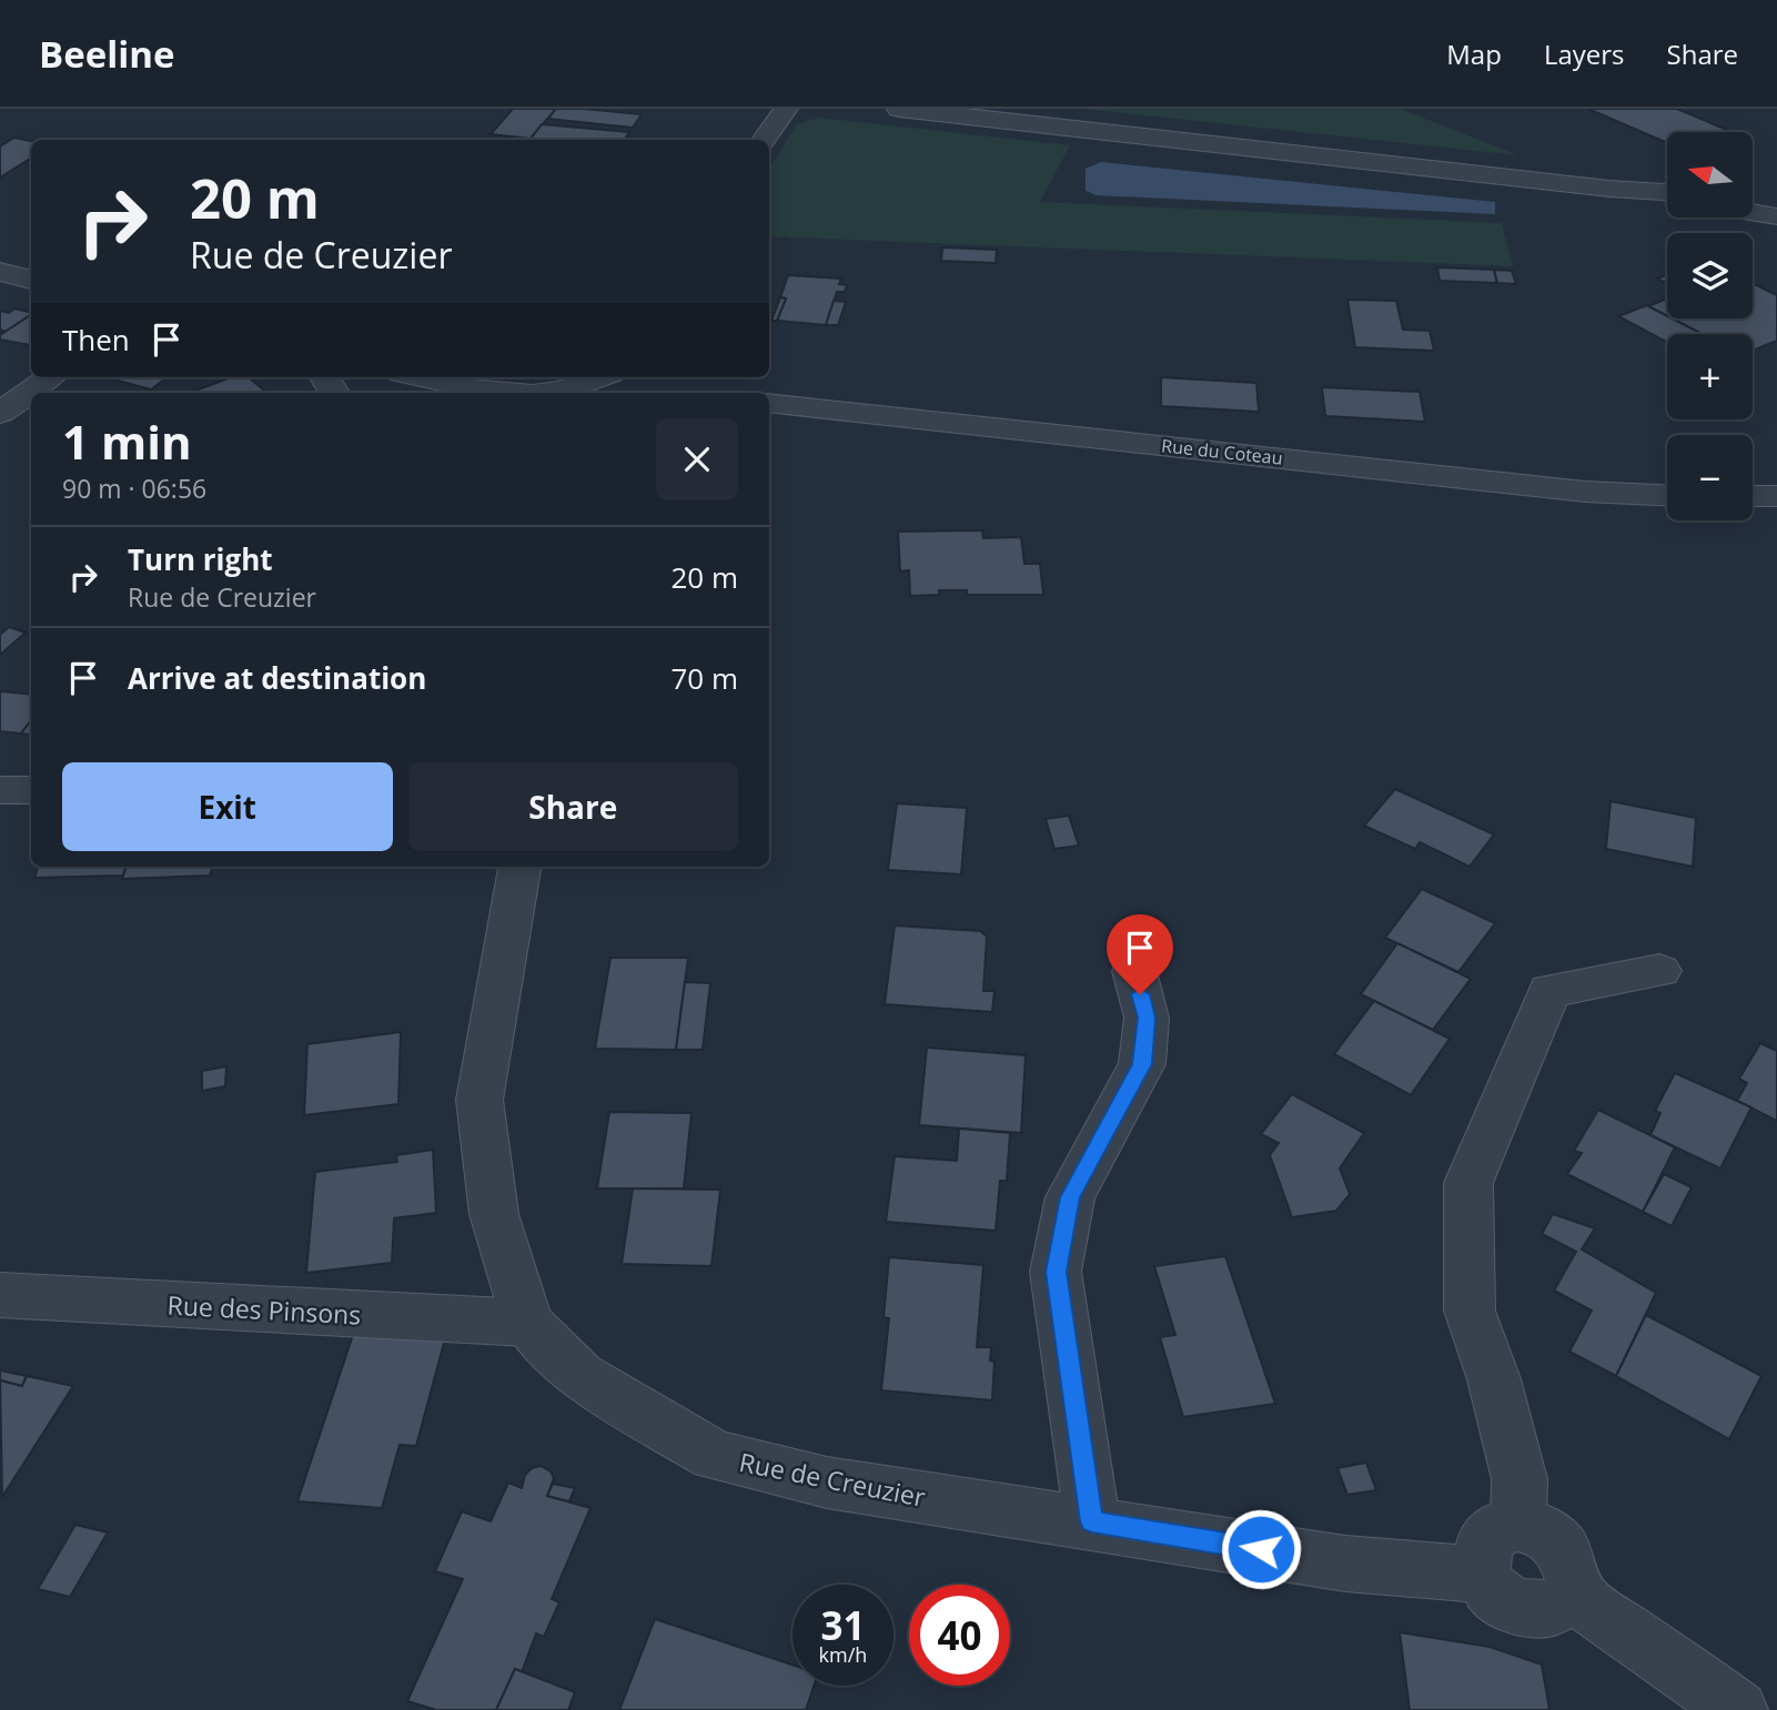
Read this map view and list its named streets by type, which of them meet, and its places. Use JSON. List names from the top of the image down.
{
  "streets": {
    "street": ["Rue du Coteau", "Rue des Pinsons", "Rue de Creuzier"]
  },
  "crossings": [
    ["Rue des Pinsons", "Rue de Creuzier"]
  ],
  "north": "left",
  "page": {
    "header": "Beeline",
    "nav": ["Map", "Layers", "Share"],
    "map_buttons": ["+", "−"],
    "turn": ["20 m", "Rue de Creuzier"],
    "then": "Then",
    "heading": ["1 min", "90 m · 06:56"],
    "list": [
      {
        "name": "Turn right",
        "note": "Rue de Creuzier",
        "value": "20 m"
      },
      {
        "name": "Arrive at destination",
        "value": "70 m"
      }
    ],
    "buttons": ["Exit", "Share"],
    "speed": "31 km/h",
    "limit": "40"
  }
}
